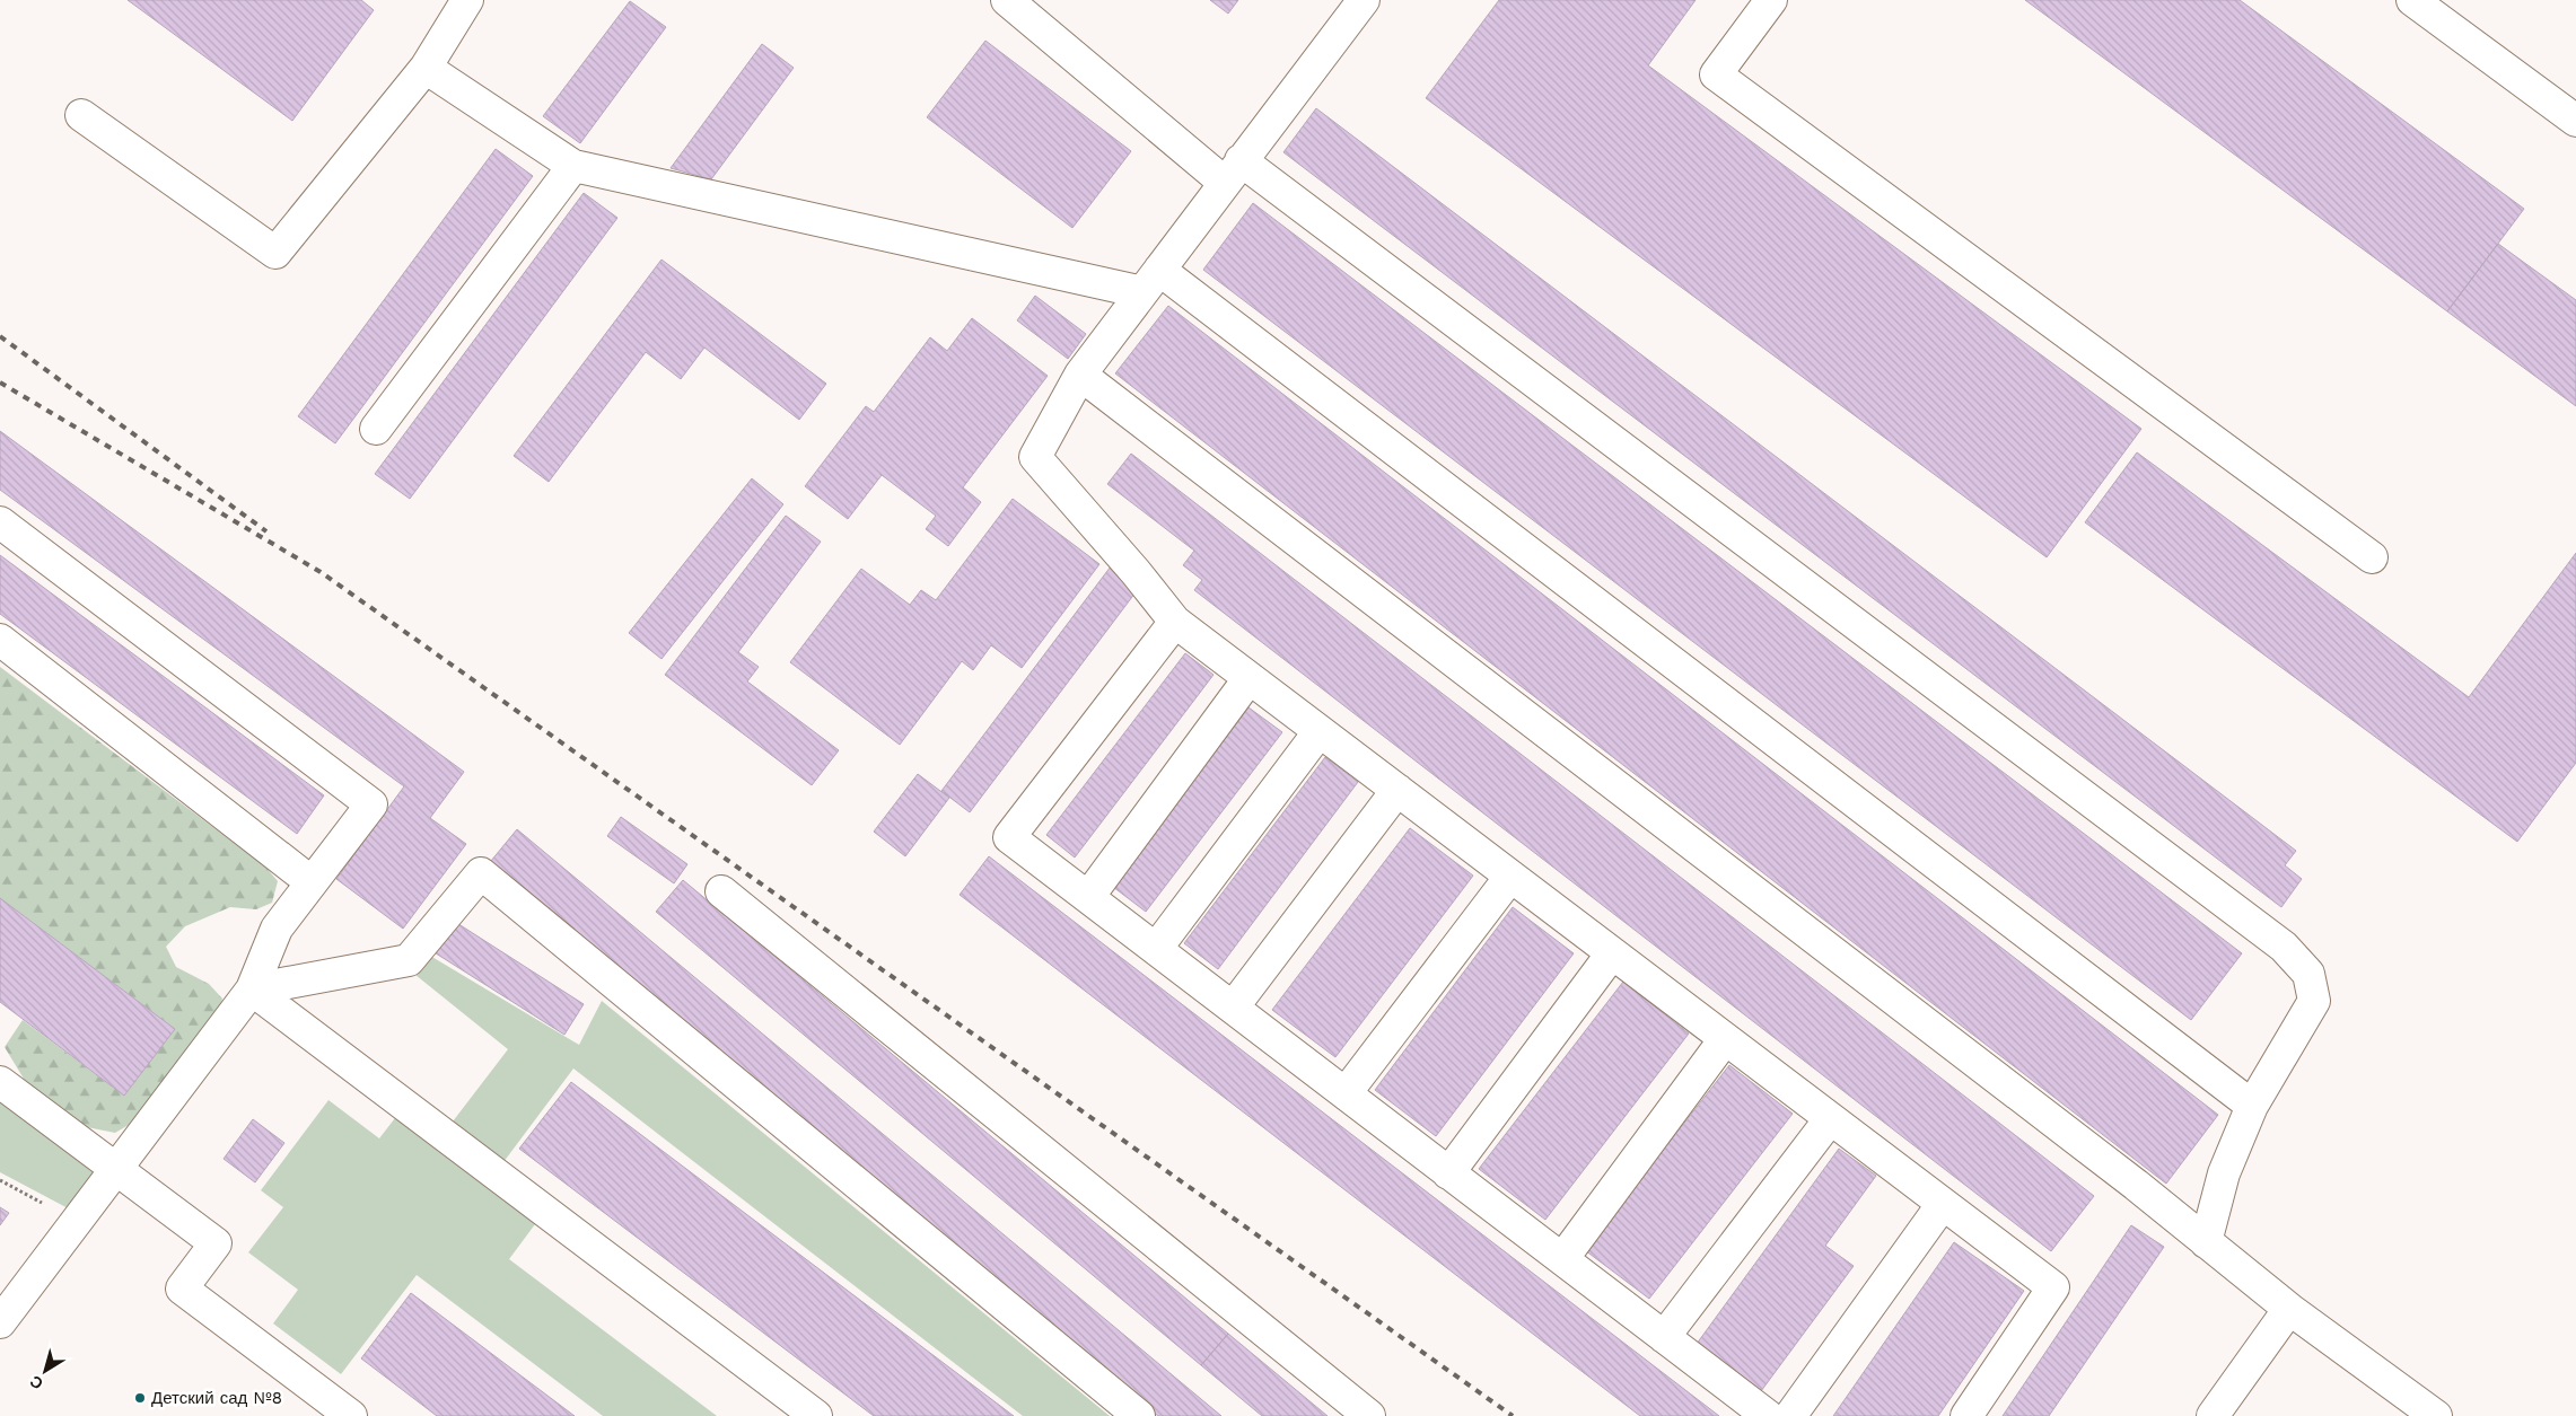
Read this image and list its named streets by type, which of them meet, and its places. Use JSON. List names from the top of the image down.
{
  "places": ["Детский сад №8"],
  "north": "bottom left"
}
